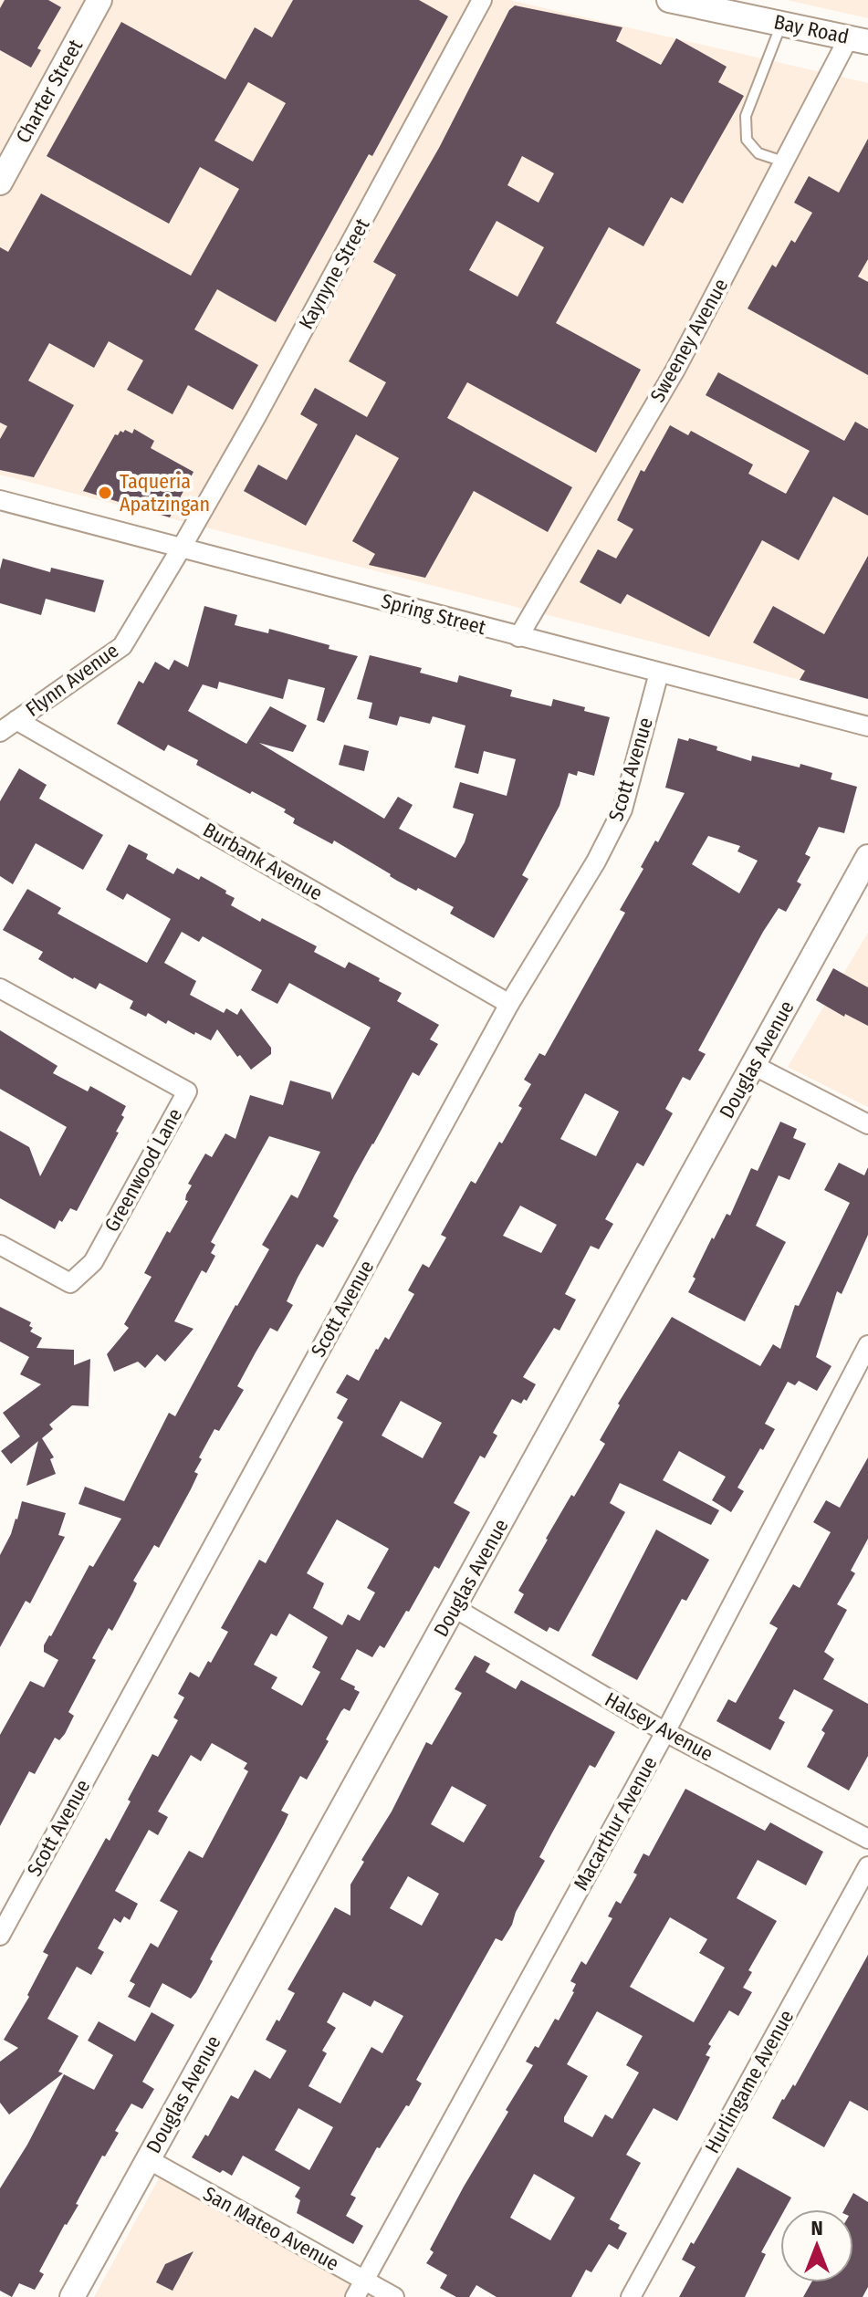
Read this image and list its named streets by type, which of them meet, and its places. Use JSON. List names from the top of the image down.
{
  "streets": {
    "street": [
      "Bay Road",
      "Charter Street",
      "Kaynyne Street",
      "Sweeney Avenue",
      "Spring Street",
      "Flynn Avenue",
      "Scott Avenue",
      "Burbank Avenue",
      "Douglas Avenue",
      "Greenwood Lane",
      "Halsey Avenue",
      "Macarthur Avenue",
      "Hurlingame Avenue",
      "San Mateo Avenue"
    ]
  },
  "crossings": [
    ["Bay Road", "Sweeney Avenue"],
    ["Kaynyne Street", "Spring Street"],
    ["Kaynyne Street", "Flynn Avenue"],
    ["Sweeney Avenue", "Spring Street"],
    ["Spring Street", "Flynn Avenue"],
    ["Spring Street", "Scott Avenue"],
    ["Flynn Avenue", "Burbank Avenue"],
    ["Scott Avenue", "Burbank Avenue"],
    ["Douglas Avenue", "Halsey Avenue"],
    ["Douglas Avenue", "San Mateo Avenue"],
    ["Halsey Avenue", "Macarthur Avenue"],
    ["Macarthur Avenue", "San Mateo Avenue"]
  ],
  "places": ["Taqueria Apatzingan"],
  "north": "top"
}
